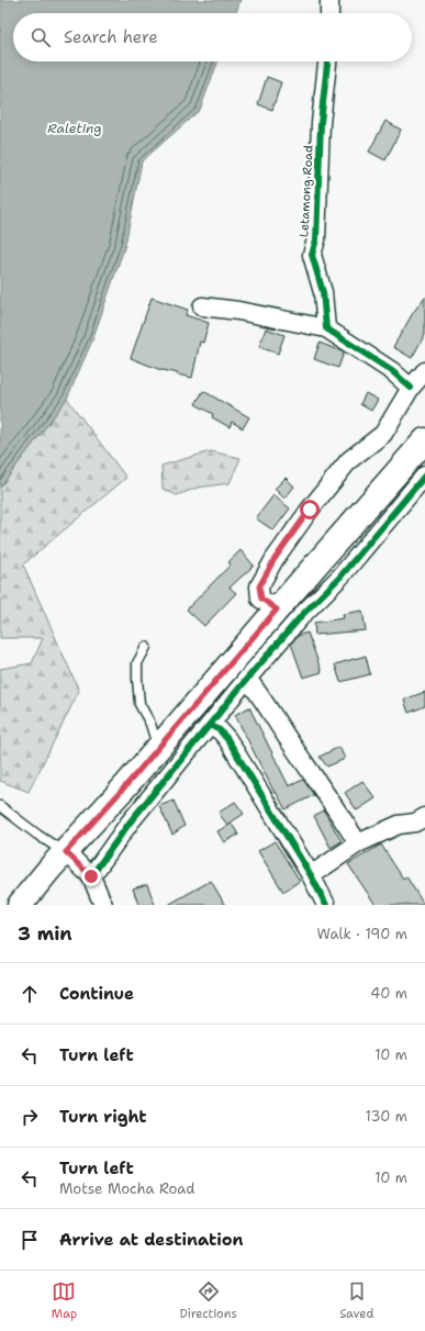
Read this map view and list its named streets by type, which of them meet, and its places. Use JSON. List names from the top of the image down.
{
  "streets": {
    "street": ["Letamong Road"]
  },
  "water": ["Raleting"],
  "page": {
    "search": "Search here",
    "heading": ["3 min", "Walk · 190 m"],
    "list": [
      ["Continue", "40 m"],
      ["Turn left", "10 m"],
      ["Turn right", "130 m"],
      ["Turn left", "Motse Mocha Road", "10 m"],
      "Arrive at destination"
    ],
    "nav": ["Map", "Directions", "Saved"]
  }
}
